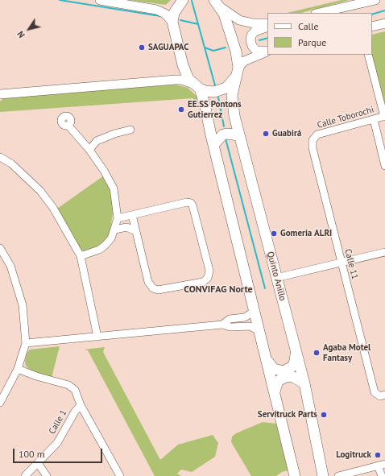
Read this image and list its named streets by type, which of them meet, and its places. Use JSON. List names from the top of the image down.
{
  "streets": {
    "main road": ["Quinto Anillo"],
    "street": ["Calle Toborochi", "Calle 11", "Calle 1"]
  },
  "crossings": [
    ["Calle Toborochi", "Calle 11"]
  ],
  "districts": ["CONVIFAG Norte"],
  "places": [
    "SAGUAPAC",
    "EE.SS Pontons Gutierrez",
    "Guabirá",
    "Gomeria ALRI",
    "Agaba Motel Fantasy",
    "Servitruck Parts",
    "Logitruck"
  ],
  "legend": ["Calle", "Parque"],
  "scale_bar": "100 m",
  "north": "bottom left"
}
